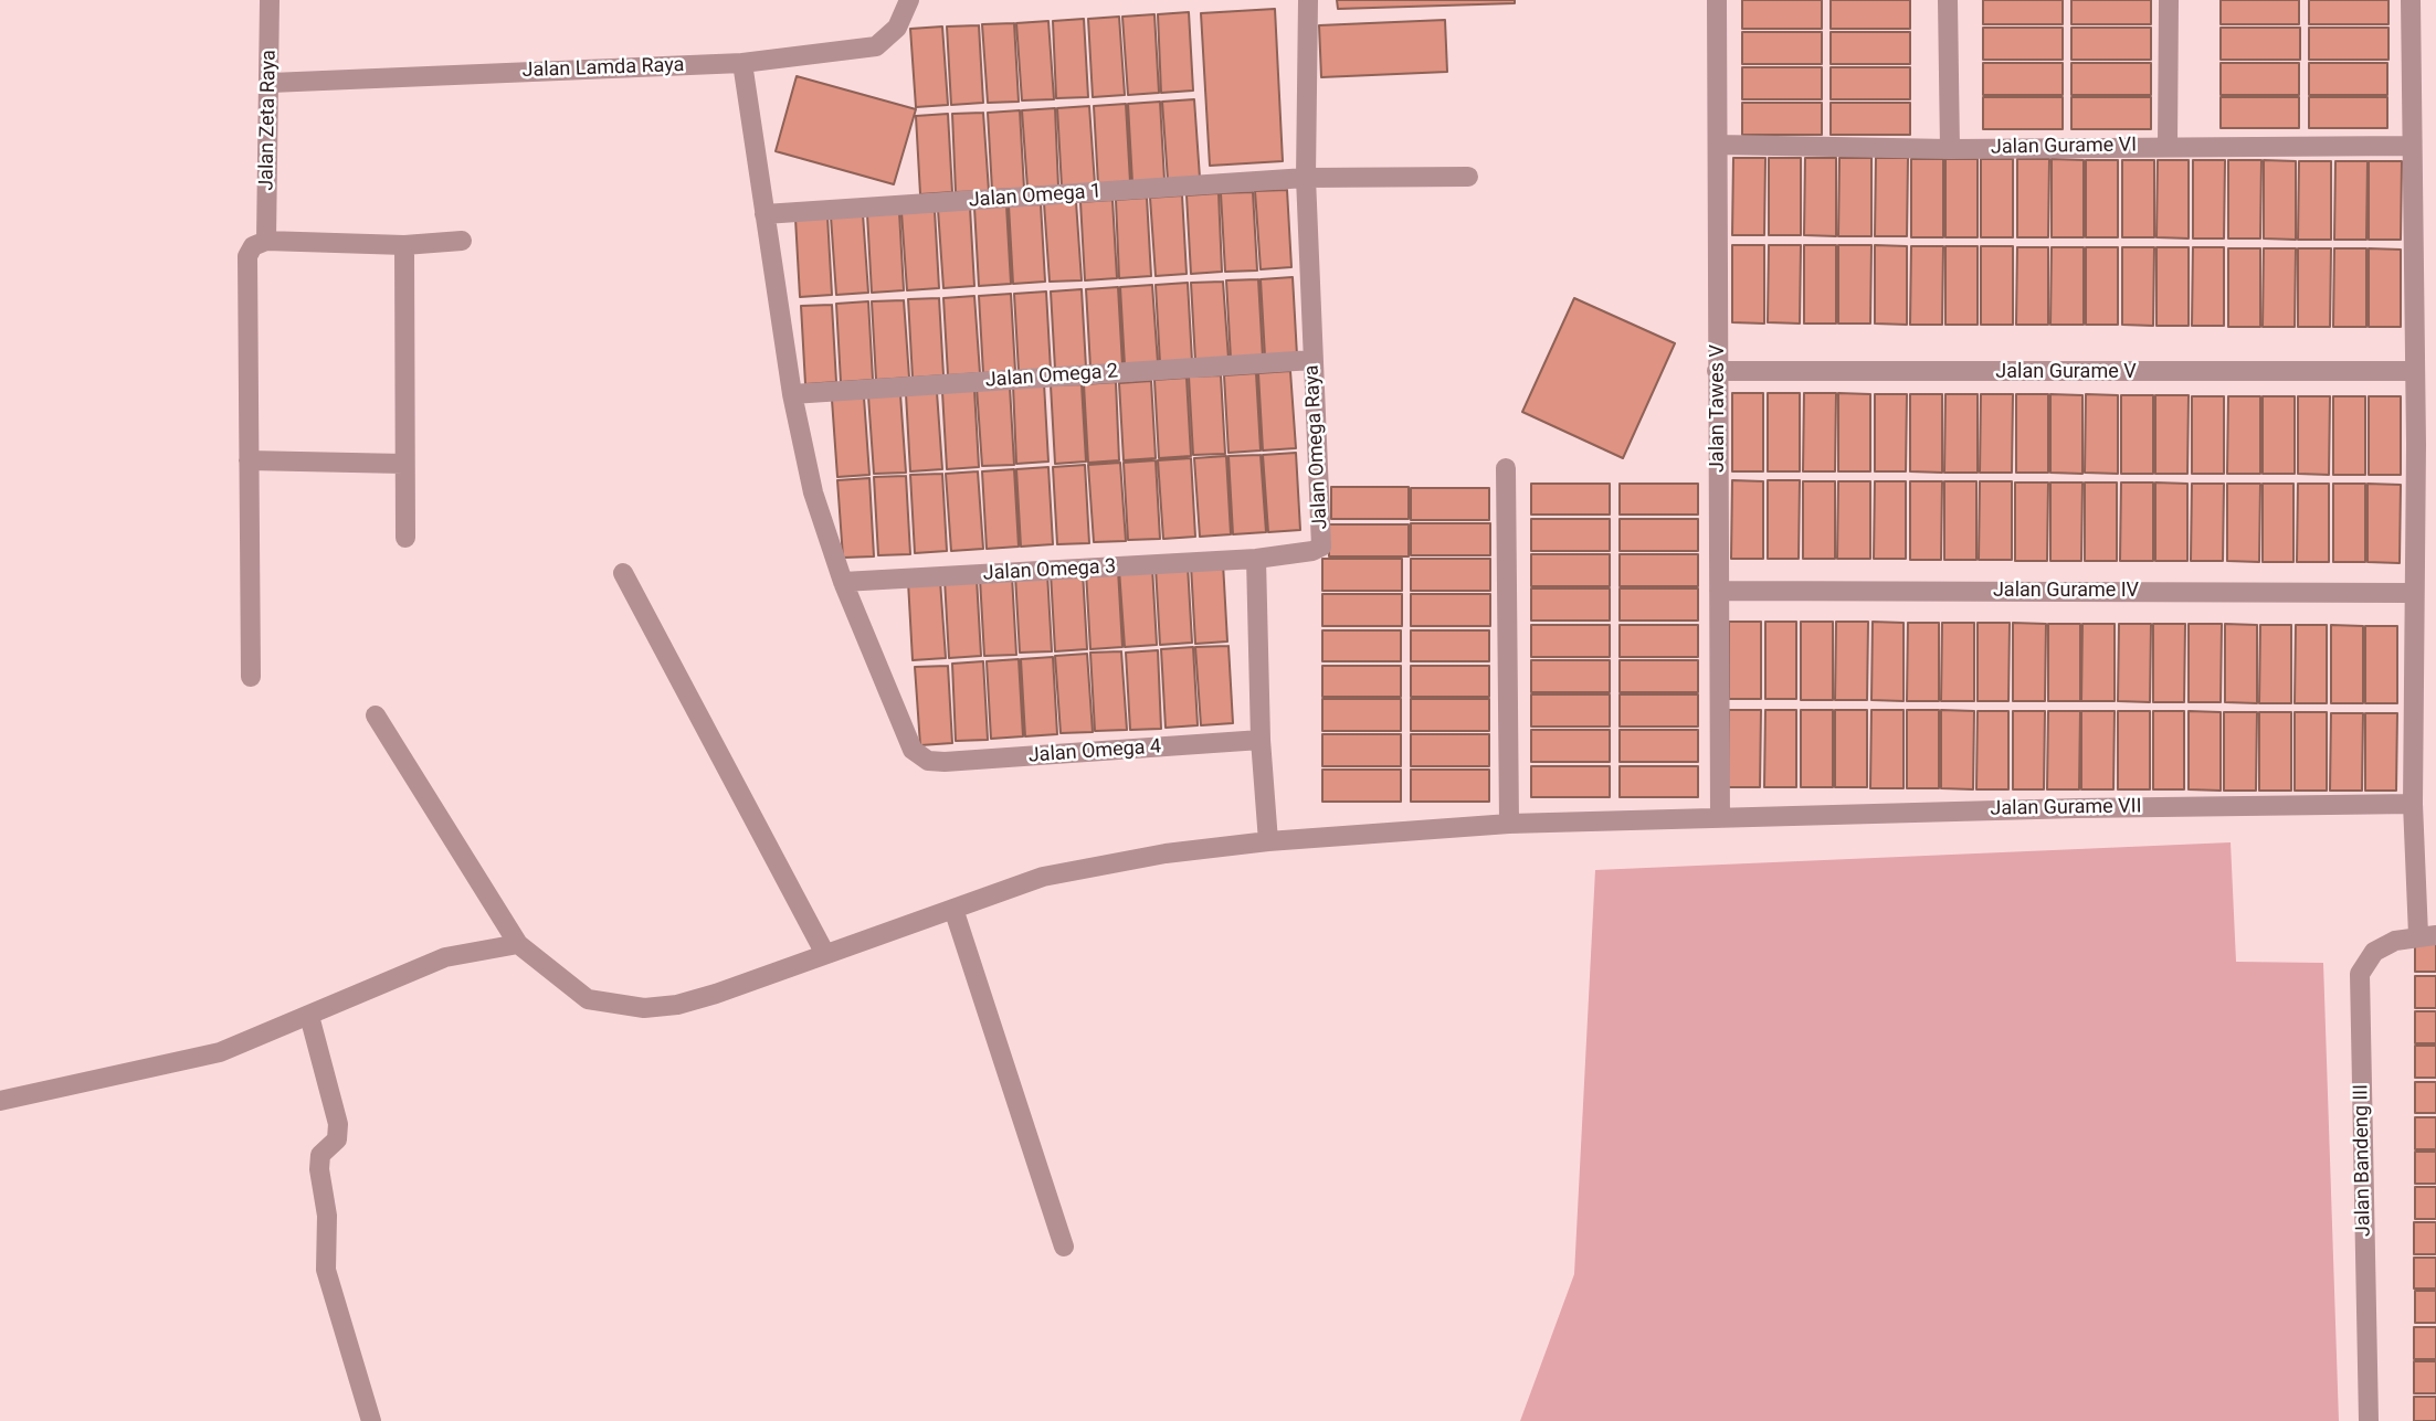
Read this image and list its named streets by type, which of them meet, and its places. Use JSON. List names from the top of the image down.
{
  "streets": {
    "street": [
      "Jalan Lamda Raya",
      "Jalan Zeta Raya",
      "Jalan Gurame VI",
      "Jalan Omega 1",
      "Jalan Gurame V",
      "Jalan Omega 2",
      "Jalan Tawes V",
      "Jalan Omega Raya",
      "Jalan Omega 3",
      "Jalan Gurame IV",
      "Jalan Omega 4",
      "Jalan Gurame VII",
      "Jalan Bandeng III"
    ]
  },
  "crossings": [
    ["Jalan Lamda Raya", "Jalan Zeta Raya"],
    ["Jalan Gurame VI", "Jalan Tawes V"],
    ["Jalan Omega 1", "Jalan Omega Raya"],
    ["Jalan Gurame V", "Jalan Tawes V"],
    ["Jalan Omega 2", "Jalan Omega Raya"],
    ["Jalan Tawes V", "Jalan Gurame IV"],
    ["Jalan Tawes V", "Jalan Gurame VII"],
    ["Jalan Omega Raya", "Jalan Omega 3"],
    ["Jalan Omega 3", "Jalan Omega 4"]
  ]
}
